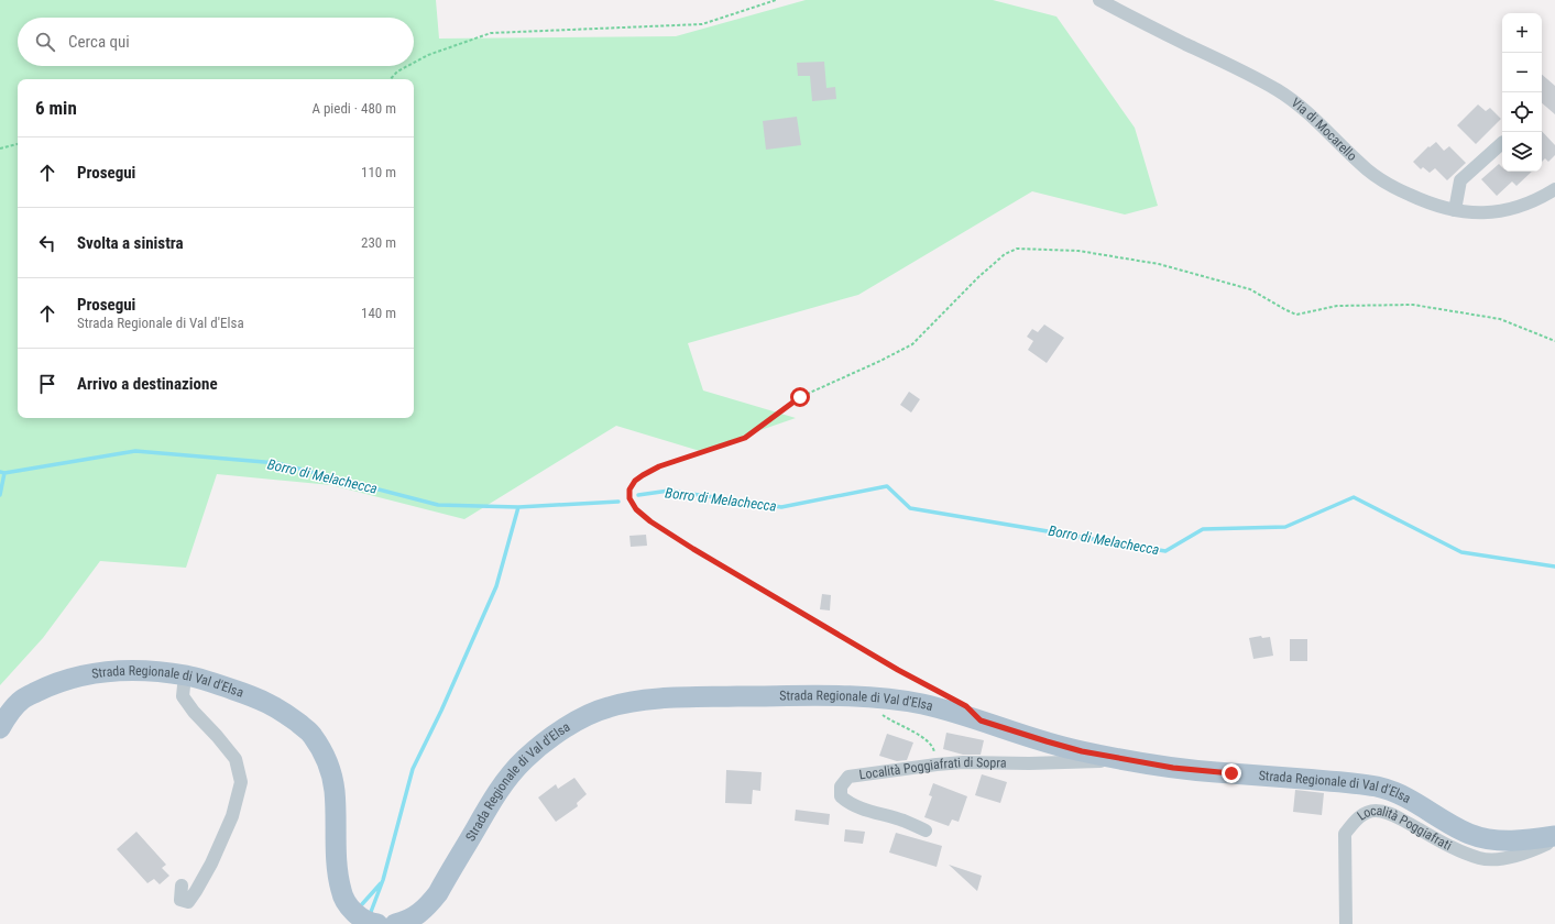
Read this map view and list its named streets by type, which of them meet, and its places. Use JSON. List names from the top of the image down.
{
  "streets": {
    "main road": ["Strada Regionale di Val d'Elsa"],
    "street": ["Via di Mocarello", "Località Poggiafrati di Sopra", "Località Poggiafrati"]
  },
  "crossings": [
    ["Strada Regionale di Val d'Elsa", "Località Poggiafrati di Sopra"],
    ["Strada Regionale di Val d'Elsa", "Località Poggiafrati"]
  ],
  "water": ["Borro di Melachecca"],
  "page": {
    "map_buttons": ["+", "−"],
    "search": "Cerca qui",
    "heading": ["6 min", "A piedi · 480 m"],
    "list": [
      ["Prosegui", "110 m"],
      ["Svolta a sinistra", "230 m"],
      ["Prosegui", "Strada Regionale di Val d'Elsa", "140 m"],
      "Arrivo a destinazione"
    ]
  }
}
